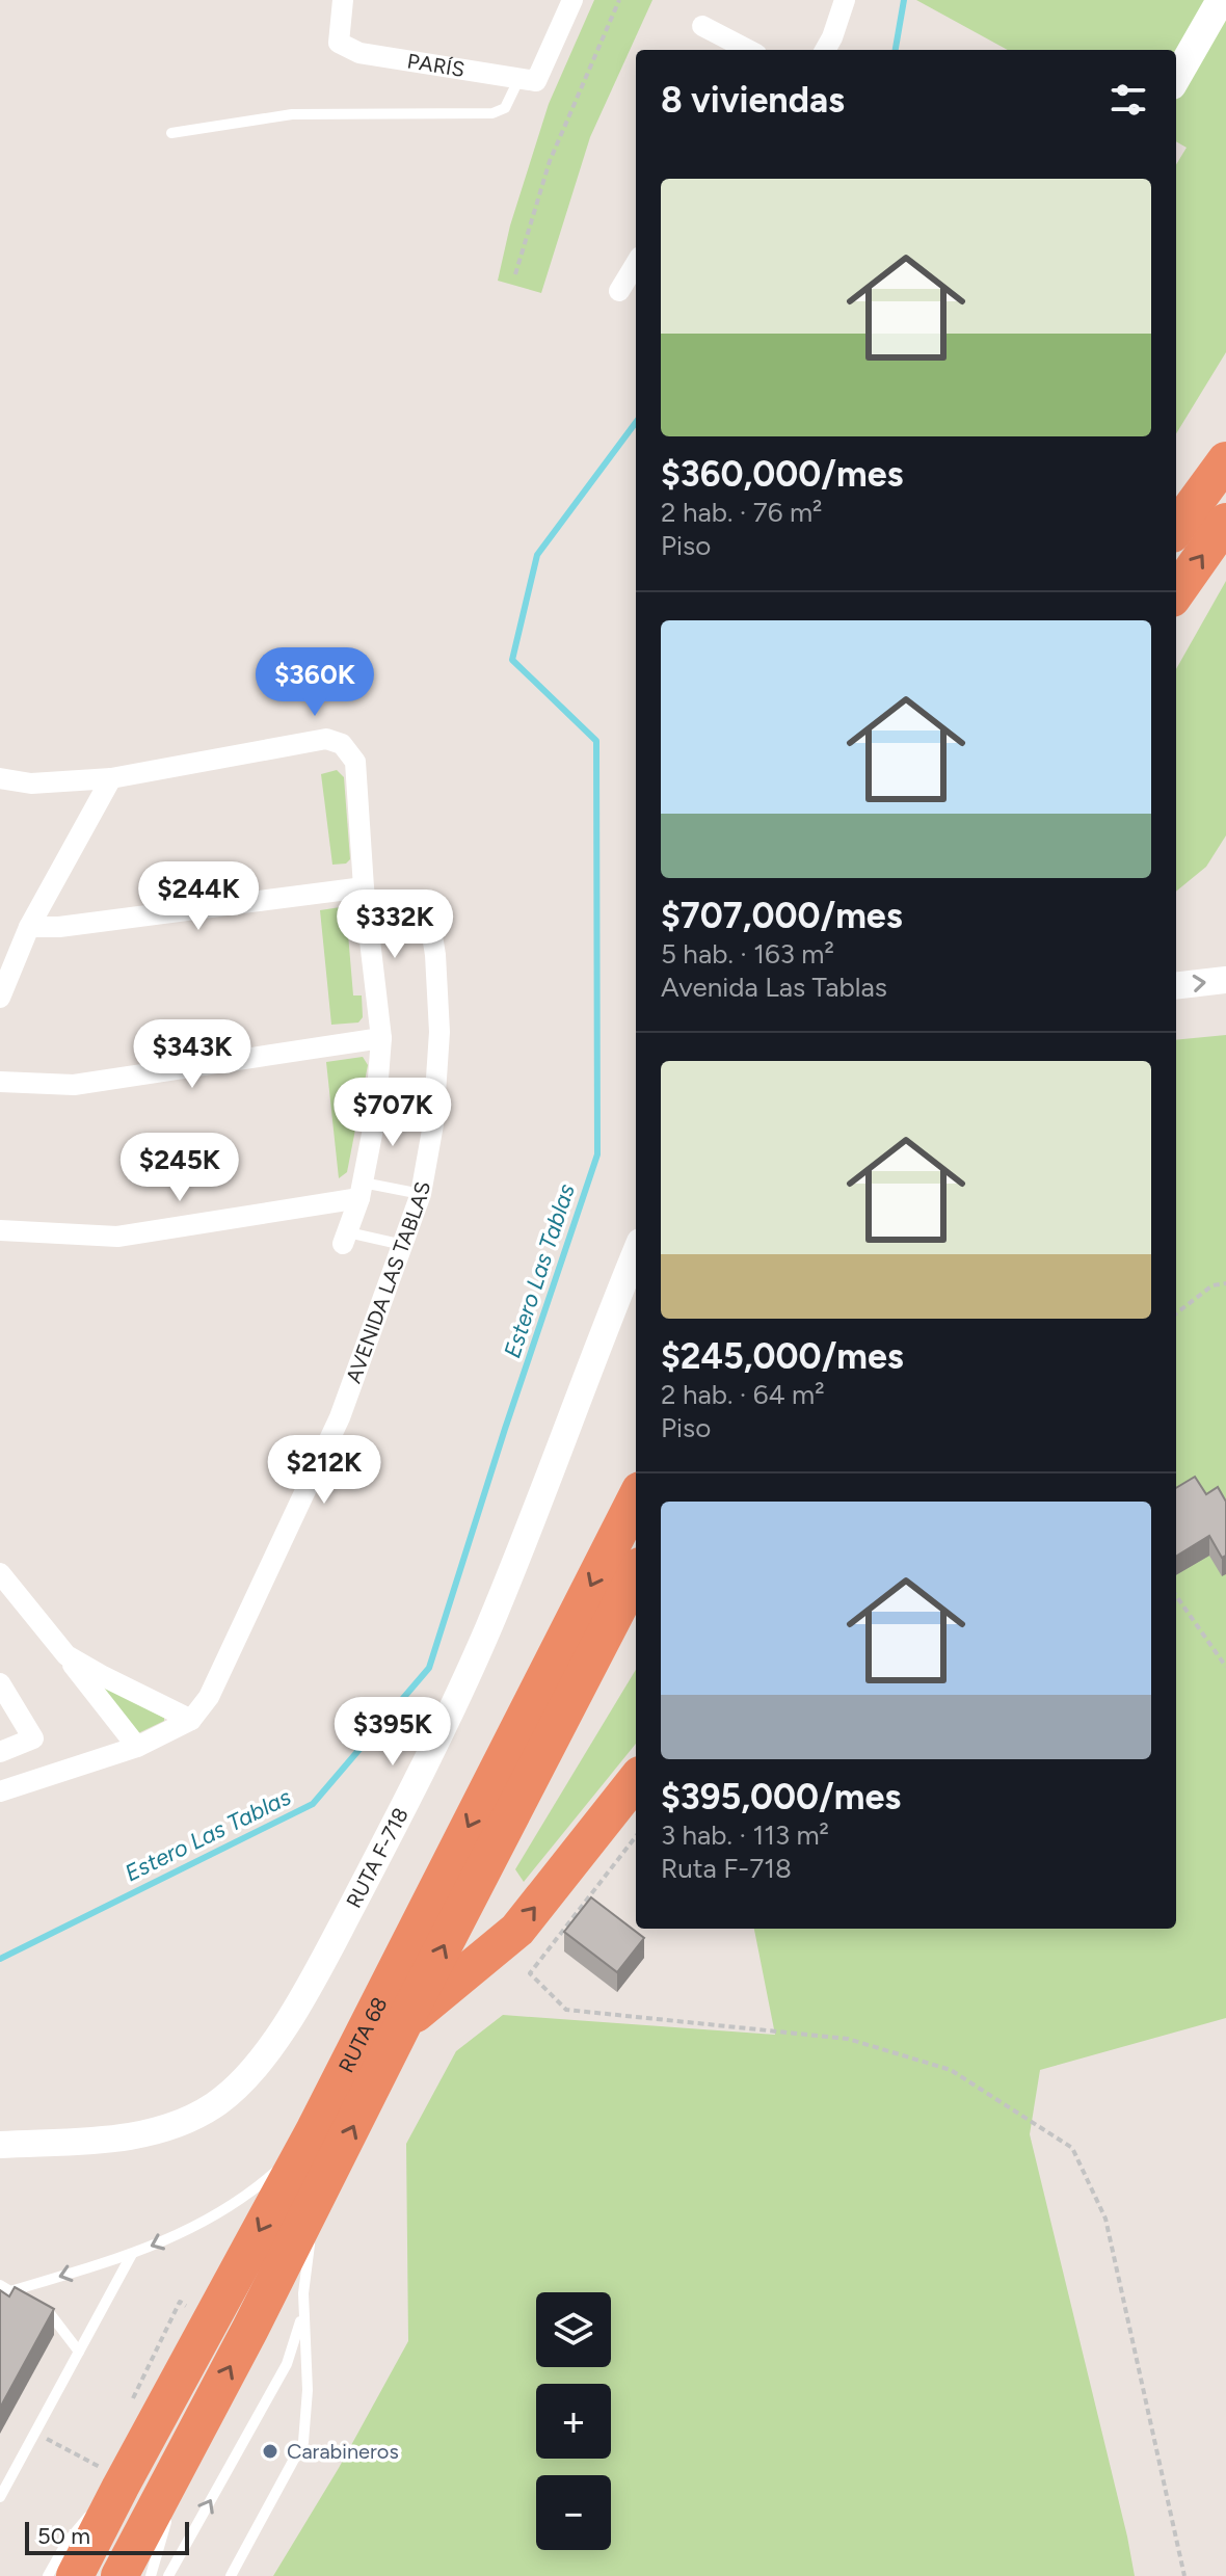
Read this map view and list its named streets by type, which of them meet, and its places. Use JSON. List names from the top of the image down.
{
  "streets": {
    "highway": ["RUTA 68"],
    "street": ["PARÍS", "AVENIDA LAS TABLAS", "RUTA F-718"]
  },
  "water": ["Estero Las Tablas"],
  "places": ["Carabineros"],
  "scale_bar": "50 m",
  "page": {
    "heading": "8 viviendas",
    "list": [
      {
        "name": "$360,000/mes",
        "note": "2 hab. · 76 m² · Piso"
      },
      {
        "name": "$707,000/mes",
        "note": "5 hab. · 163 m² · Avenida Las Tablas"
      },
      {
        "name": "$245,000/mes",
        "note": "2 hab. · 64 m² · Piso"
      },
      {
        "name": "$395,000/mes",
        "note": "3 hab. · 113 m² · Ruta F-718"
      }
    ],
    "price": [
      "$360K",
      "$244K",
      "$332K",
      "$343K",
      "$707K",
      "$245K",
      "$212K",
      "$395K"
    ],
    "map_buttons": ["+", "−"],
    "scale": "50 m"
  }
}
